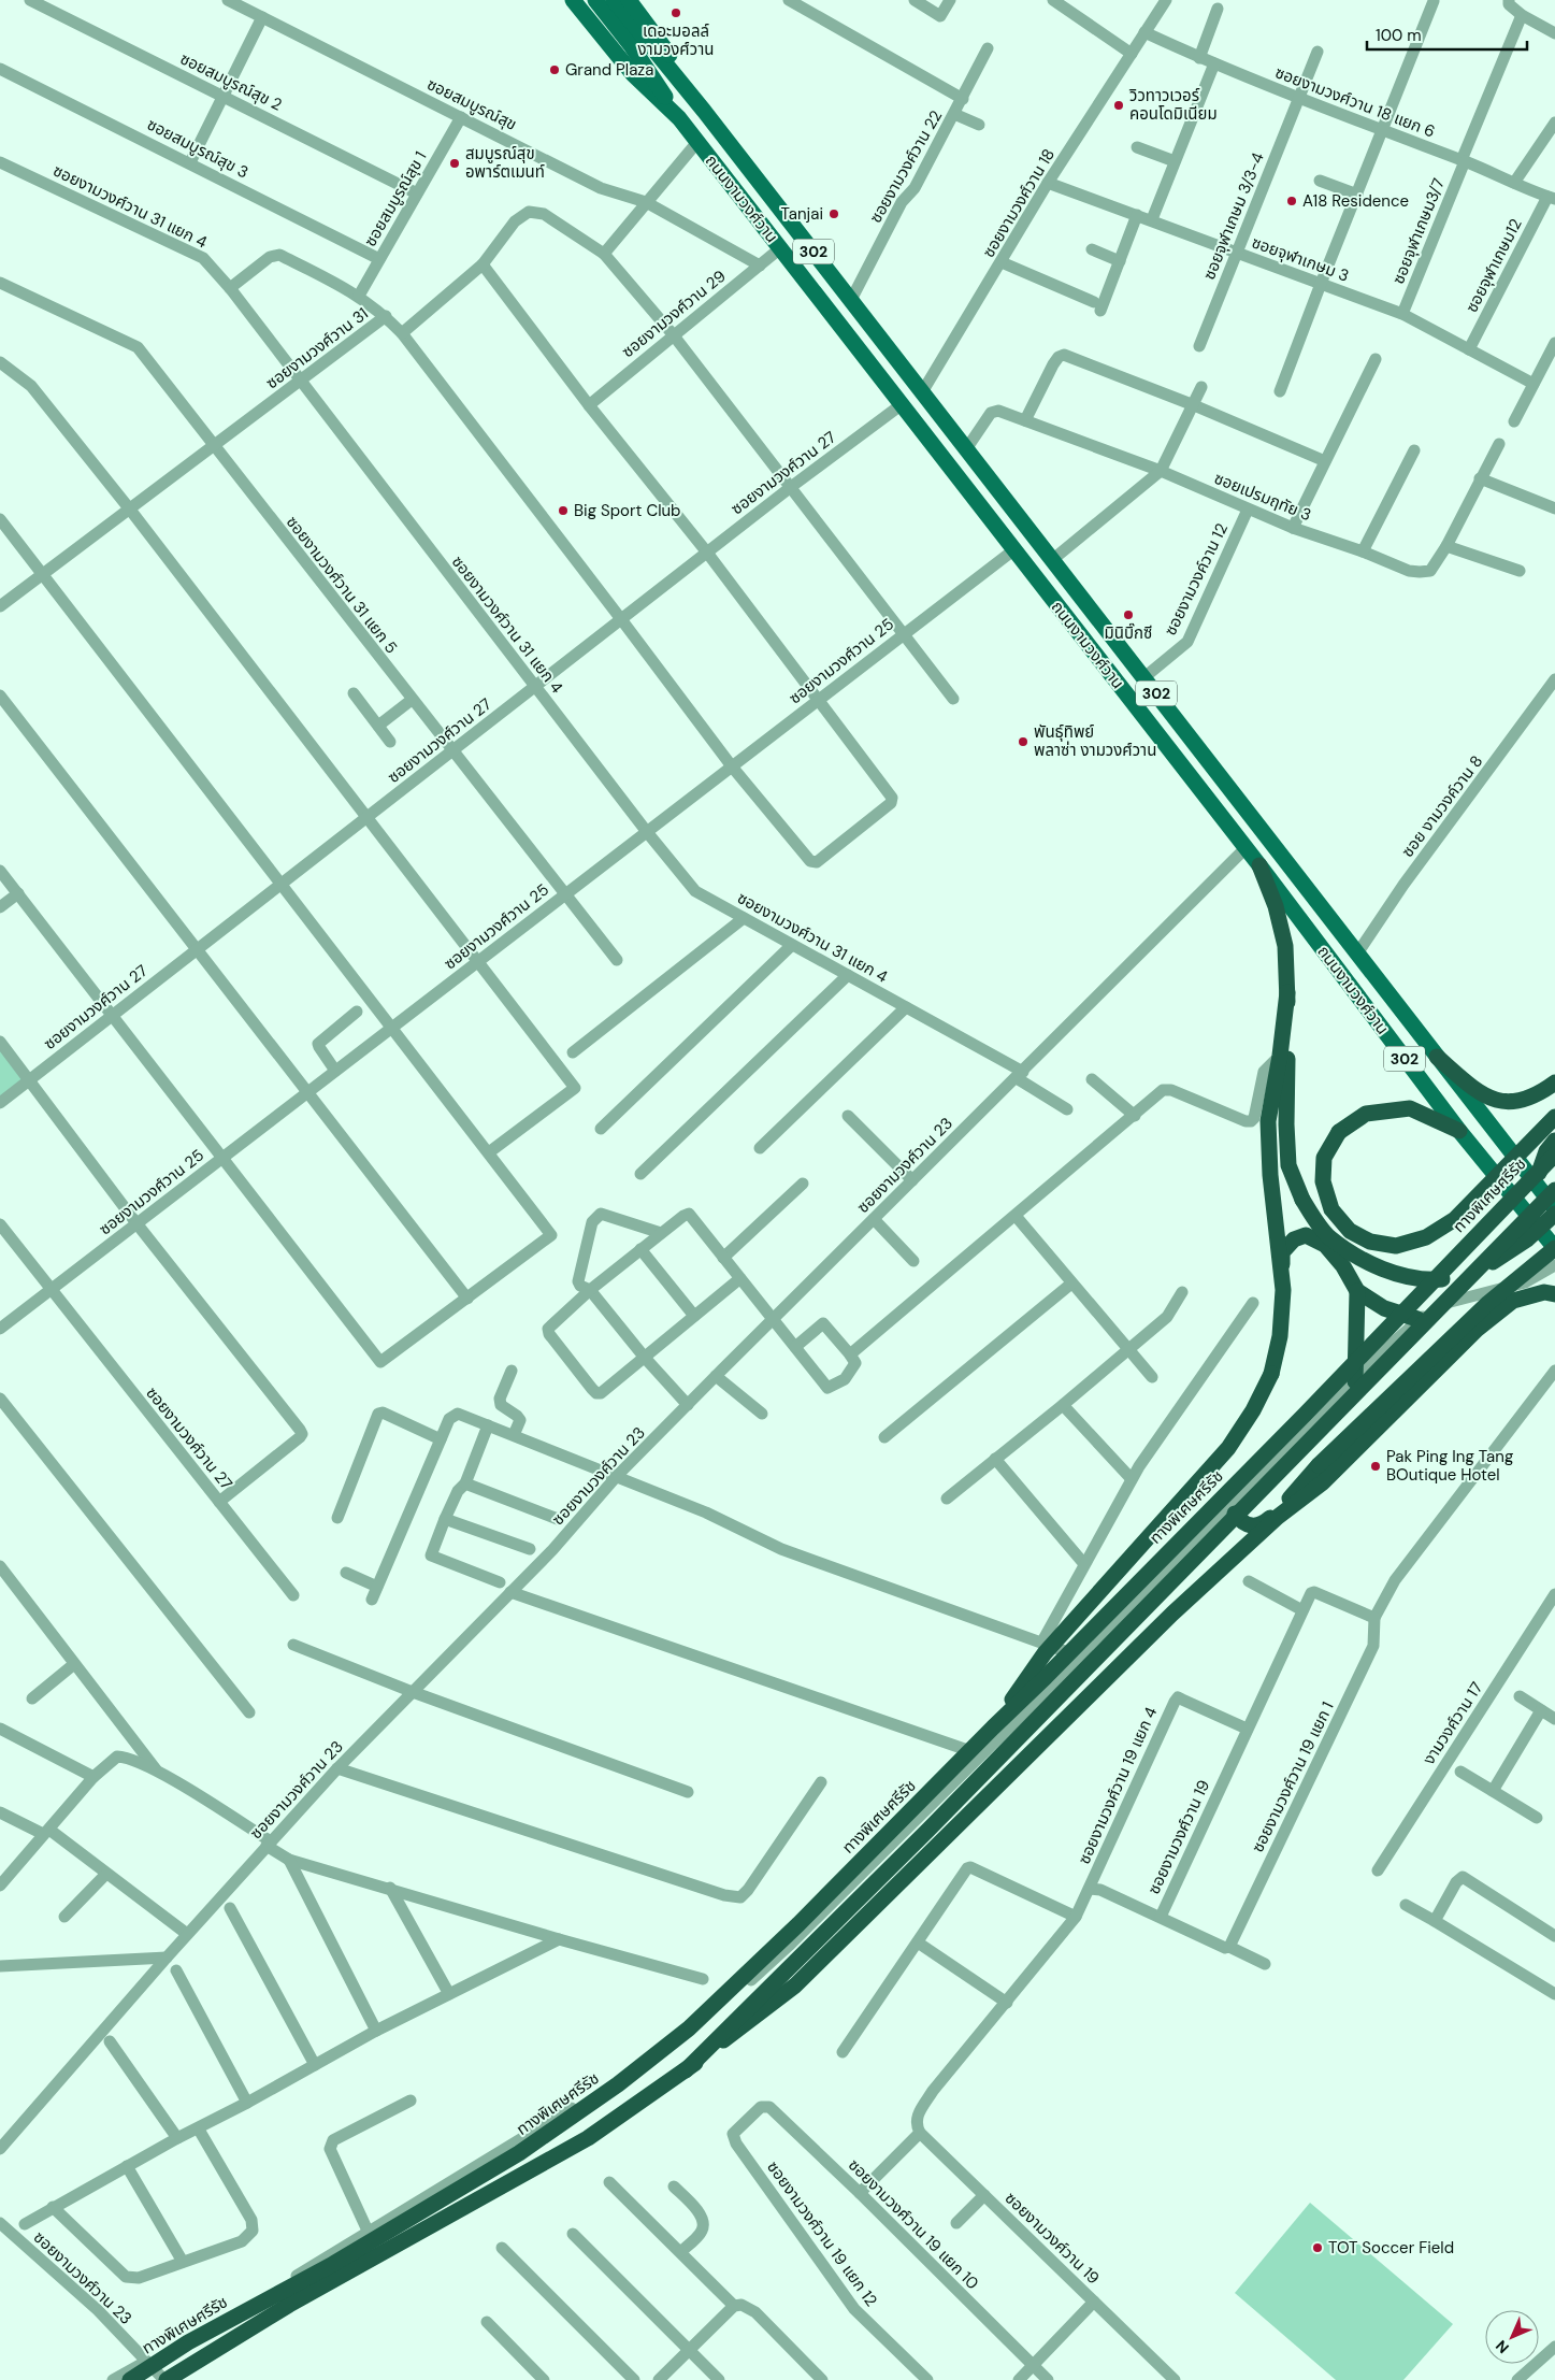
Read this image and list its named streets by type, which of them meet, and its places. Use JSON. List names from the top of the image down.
{
  "streets": {
    "highway": ["ทางพิเศษศรีรัช"],
    "main road": ["ถนนงามวงศ์วาน", "302"],
    "street": [
      "ซอยสมบูรณ์สุข 2",
      "ซอยงามวงศ์วาน 18 แยก 6",
      "ซอยสมบูรณ์สุข",
      "ซอยสมบูรณ์สุข 3",
      "ซอยงามวงศ์วาน 22",
      "ซอยสมบูรณ์สุข 1",
      "ซอยงามวงศ์วาน 18",
      "ซอยงามวงศ์วาน 31 แยก 4",
      "ซอยจุฬาเกษม 3/3-4",
      "ซอยจุฬาเกษม3/7",
      "ซอยจุฬาเกษม 3",
      "ซอยจุฬาเกษม12",
      "ซอยงามวงศ์วาน 29",
      "ซอยงามวงศ์วาน 31",
      "ซอยงามวงศ์วาน 27",
      "ซอยเปรมฤทัย 3",
      "ซอยงามวงค์วาน 12",
      "ซอยงามวงศ์วาน 31 แยก 5",
      "ซอยงามวงศ์วาน 25",
      "ซอย งามวงค์วาน 8",
      "ซอยงามวงศ์วาน 23",
      "งามวงศ์วาน 17",
      "ซอยงามวงศ์วาน 19 แยก 1",
      "ซอยงามวงศ์วาน 19 แยก 4",
      "ซอยงามวงศ์วาน 19",
      "ซอยงามวงศ์วาน 19 แยก 10",
      "ซอยงามวงศ์วาน 19 แยก 12"
    ]
  },
  "crossings": [
    ["ซอยสมบูรณ์สุข 2", "ซอยสมบูรณ์สุข 1"],
    ["ซอยงามวงศ์วาน 18 แยก 6", "ซอยงามวงศ์วาน 18"],
    ["ซอยงามวงศ์วาน 18 แยก 6", "ซอยจุฬาเกษม 3/3-4"],
    ["ซอยงามวงศ์วาน 18 แยก 6", "ซอยจุฬาเกษม3/7"],
    ["ซอยงามวงศ์วาน 18 แยก 6", "ซอยจุฬาเกษม12"],
    ["ซอยสมบูรณ์สุข", "ซอยสมบูรณ์สุข 1"],
    ["ซอยสมบูรณ์สุข", "ซอยงามวงศ์วาน 29"],
    ["ซอยสมบูรณ์สุข 3", "ซอยสมบูรณ์สุข 1"],
    ["ซอยงามวงศ์วาน 22", "ถนนงามวงศ์วาน"],
    ["ถนนงามวงศ์วาน", "ซอยงามวงศ์วาน 18"],
    ["ถนนงามวงศ์วาน", "ซอยงามวงศ์วาน 29"],
    ["ถนนงามวงศ์วาน", "ซอยงามวงศ์วาน 27"],
    ["ถนนงามวงศ์วาน", "ซอยเปรมฤทัย 3"],
    ["ถนนงามวงศ์วาน", "ซอยงามวงค์วาน 12"],
    ["ถนนงามวงศ์วาน", "ซอยงามวงศ์วาน 25"],
    ["ถนนงามวงศ์วาน", "ซอย งามวงค์วาน 8"],
    ["ถนนงามวงศ์วาน", "ซอยงามวงศ์วาน 23"],
    ["ซอยงามวงศ์วาน 18", "ซอยจุฬาเกษม 3"],
    ["ซอยงามวงศ์วาน 31 แยก 4", "ซอยงามวงศ์วาน 31"],
    ["ซอยงามวงศ์วาน 31 แยก 4", "ซอยงามวงศ์วาน 27"],
    ["ซอยงามวงศ์วาน 31 แยก 4", "ซอยงามวงศ์วาน 25"],
    ["ซอยงามวงศ์วาน 31 แยก 4", "ซอยงามวงศ์วาน 23"],
    ["ซอยจุฬาเกษม 3/3-4", "ซอยจุฬาเกษม 3"],
    ["ซอยจุฬาเกษม3/7", "ซอยจุฬาเกษม 3"],
    ["ซอยจุฬาเกษม 3", "ซอยจุฬาเกษม12"],
    ["ซอยงามวงศ์วาน 31", "ซอยงามวงศ์วาน 27"],
    ["ซอยงามวงศ์วาน 31", "ซอยงามวงศ์วาน 31 แยก 5"],
    ["ซอยงามวงศ์วาน 31", "ซอยงามวงศ์วาน 25"],
    ["ซอยงามวงศ์วาน 27", "ซอยงามวงศ์วาน 31 แยก 5"],
    ["ซอยงามวงศ์วาน 27", "ซอยงามวงศ์วาน 25"],
    ["ซอยเปรมฤทัย 3", "ซอยงามวงค์วาน 12"],
    ["ซอยงามวงศ์วาน 31 แยก 5", "ซอยงามวงศ์วาน 25"],
    ["ซอยงามวงศ์วาน 19 แยก 1", "ซอยงามวงศ์วาน 19"],
    ["ซอยงามวงศ์วาน 19 แยก 4", "ซอยงามวงศ์วาน 19"],
    ["ซอยงามวงศ์วาน 19", "ซอยงามวงศ์วาน 19 แยก 10"],
    ["ซอยงามวงศ์วาน 19 แยก 10", "ซอยงามวงศ์วาน 19 แยก 12"]
  ],
  "places": [
    "เดอะมอลล์ งามวงศ์วาน",
    "Grand Plaza",
    "วิวทาวเวอร์ คอนโดมิเนียม",
    "สมบูรณ์สุข อพาร์ตเมนท์",
    "A18 Residence",
    "Tanjai",
    "Big Sport Club",
    "มินิบิ๊กซี",
    "พันธุ์ทิพย์ พลาซ่า งามวงศ์วาน",
    "Pak Ping Ing Tang BOutique Hotel",
    "TOT Soccer Field"
  ],
  "scale_bar": "100 m",
  "north": "bottom left"
}
